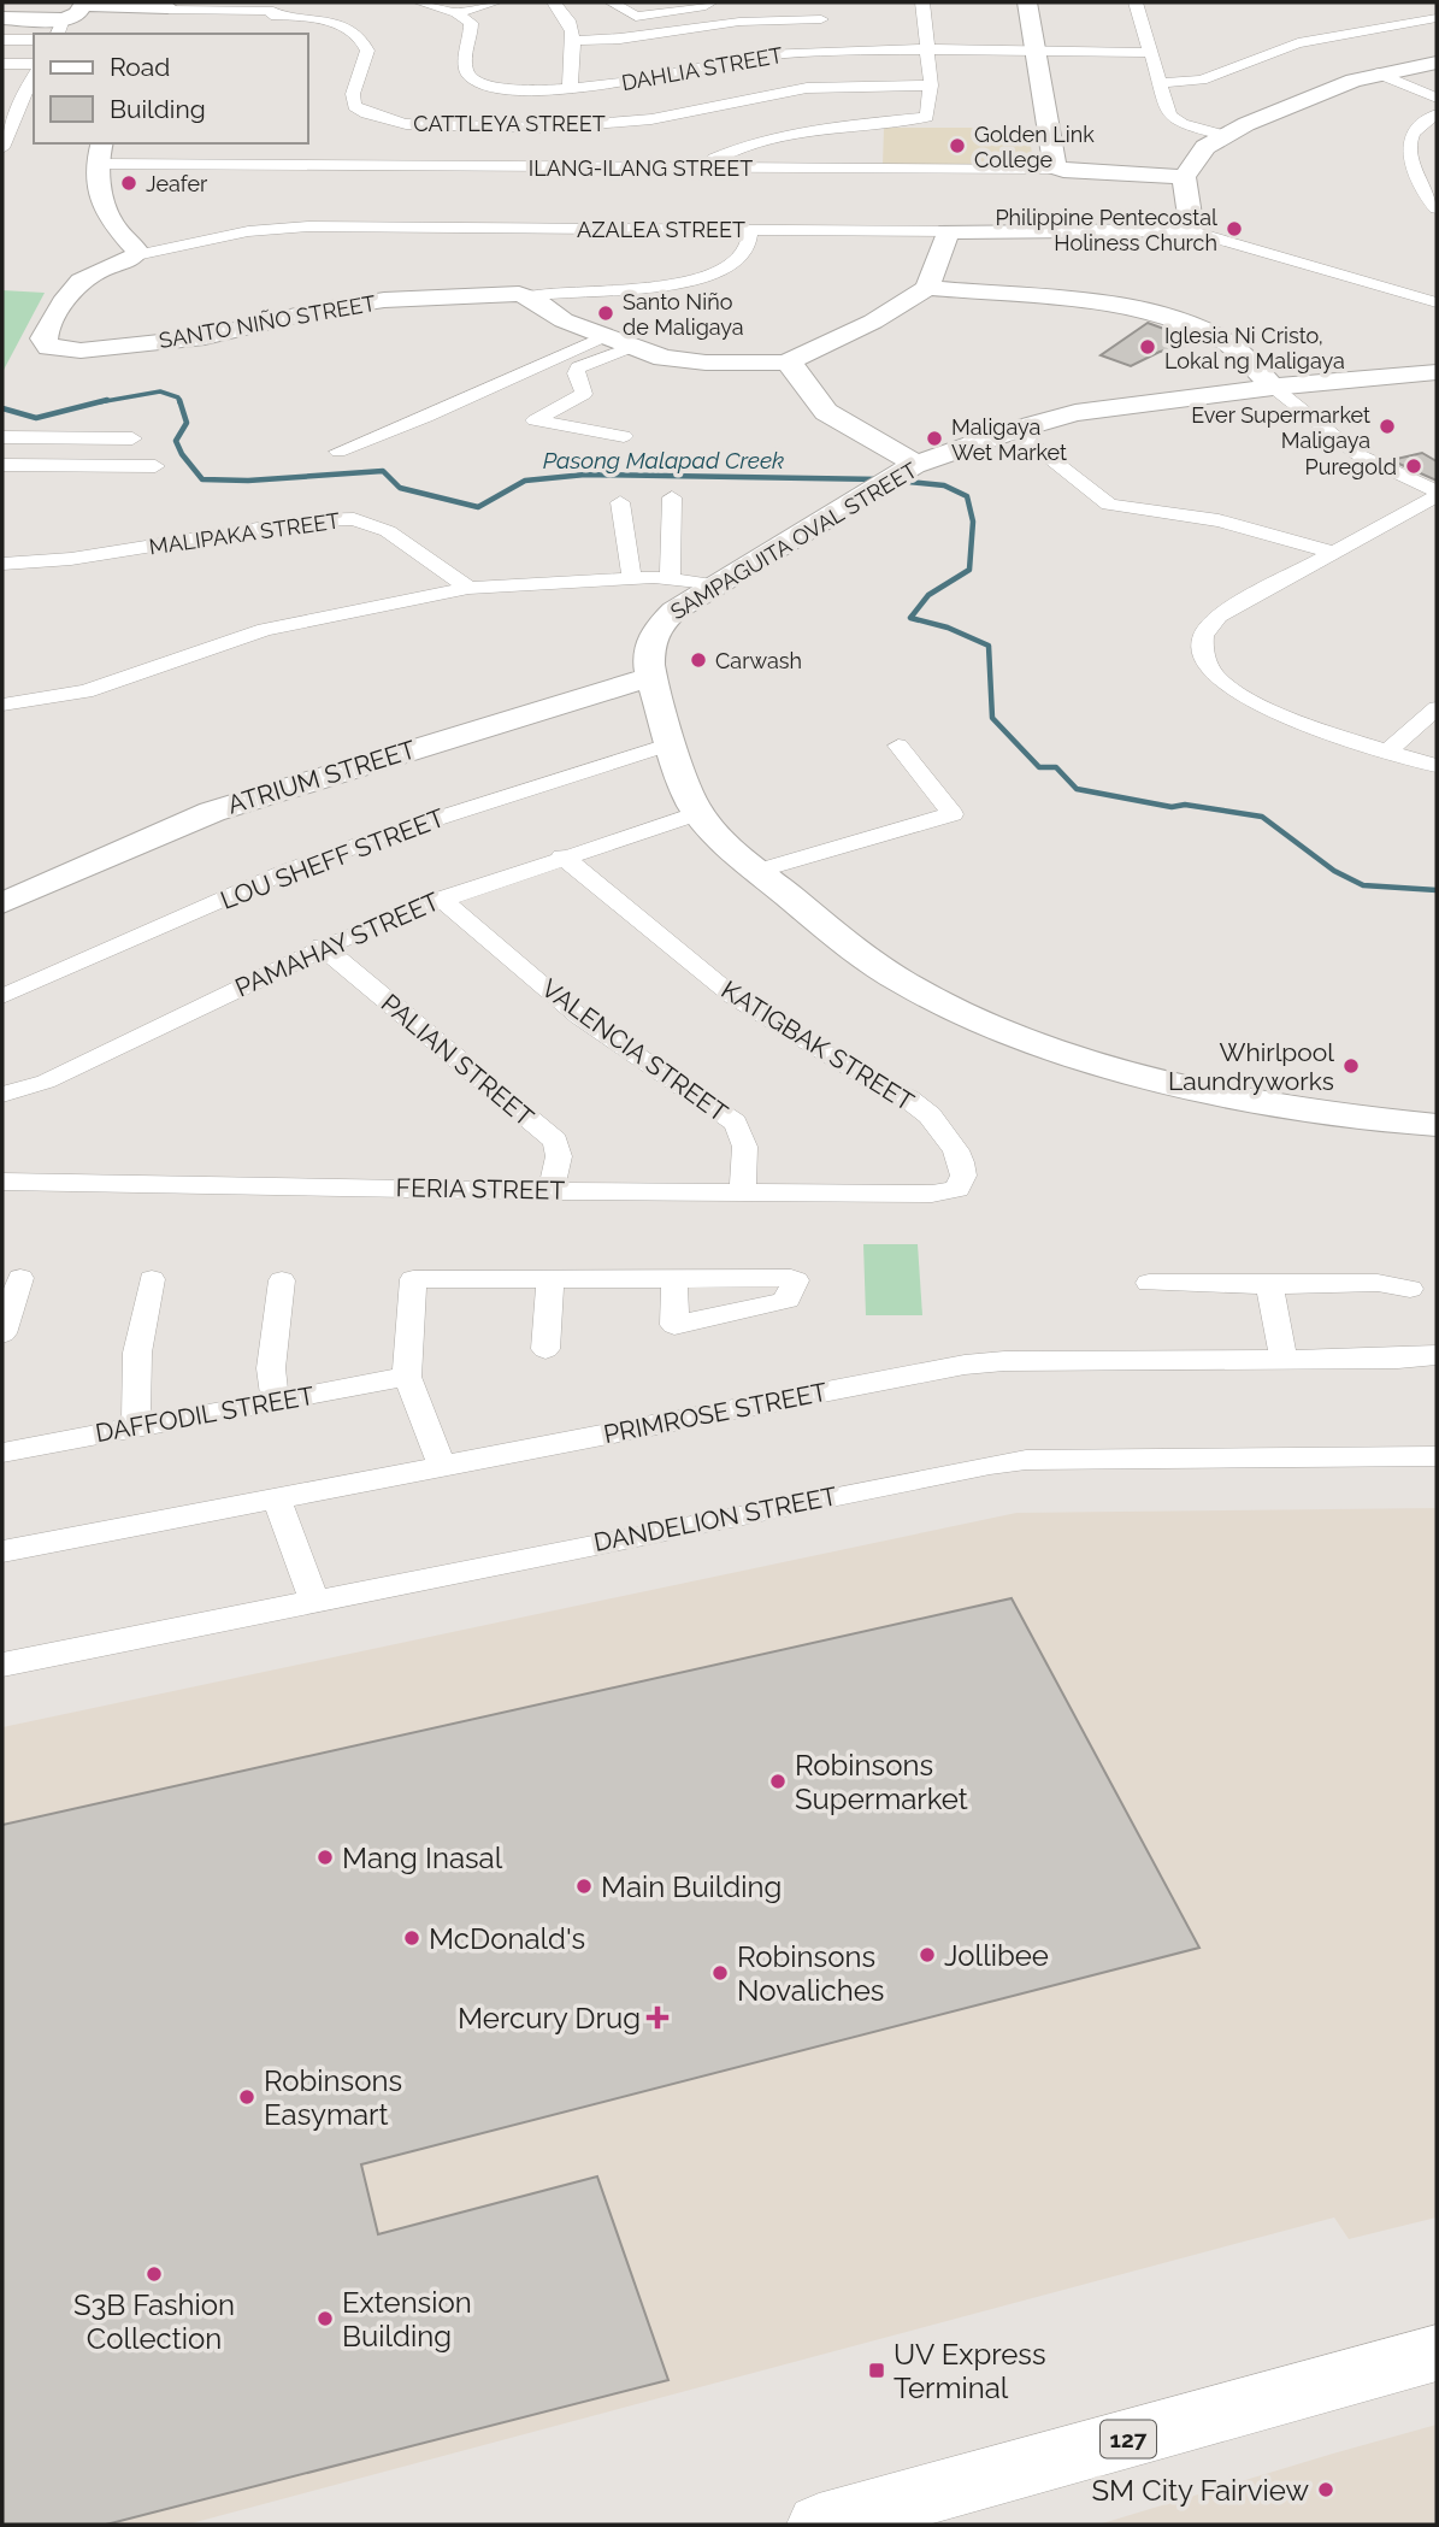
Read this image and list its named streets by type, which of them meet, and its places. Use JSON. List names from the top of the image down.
{
  "streets": {
    "main road": ["127"],
    "street": [
      "DAHLIA STREET",
      "CATTLEYA STREET",
      "ILANG-ILANG STREET",
      "AZALEA STREET",
      "SANTO NIÑO STREET",
      "MALIPAKA STREET",
      "SAMPAGUITA OVAL STREET",
      "ATRIUM STREET",
      "LOU SHEFF STREET",
      "PAMAHAY STREET",
      "KATIGBAK STREET",
      "VALENCIA STREET",
      "PALIAN STREET",
      "FERIA STREET",
      "PRIMROSE STREET",
      "DAFFODIL STREET",
      "DANDELION STREET"
    ]
  },
  "crossings": [
    ["AZALEA STREET", "SANTO NIÑO STREET"],
    ["SAMPAGUITA OVAL STREET", "ATRIUM STREET"],
    ["SAMPAGUITA OVAL STREET", "LOU SHEFF STREET"],
    ["SAMPAGUITA OVAL STREET", "PAMAHAY STREET"],
    ["PAMAHAY STREET", "KATIGBAK STREET"],
    ["PAMAHAY STREET", "VALENCIA STREET"],
    ["PAMAHAY STREET", "PALIAN STREET"],
    ["KATIGBAK STREET", "FERIA STREET"],
    ["VALENCIA STREET", "FERIA STREET"],
    ["PALIAN STREET", "FERIA STREET"]
  ],
  "water": ["Pasong Malapad Creek"],
  "places": {
    "other": [
      "Golden Link College",
      "Jeafer",
      "Philippine Pentecostal Holiness Church",
      "Santo Niño de Maligaya",
      "Iglesia Ni Cristo, Lokal ng Maligaya",
      "Ever Supermarket Maligaya",
      "Maligaya Wet Market",
      "Puregold",
      "Carwash",
      "Whirlpool Laundryworks",
      "Robinsons Supermarket",
      "Mang Inasal",
      "Main Building",
      "McDonald's",
      "Jollibee",
      "Robinsons Novaliches",
      "Robinsons Easymart",
      "S3B Fashion Collection",
      "Extension Building",
      "SM City Fairview"
    ],
    "health": ["Mercury Drug"],
    "transit": ["UV Express Terminal"]
  },
  "legend": ["Road", "Building"]
}
